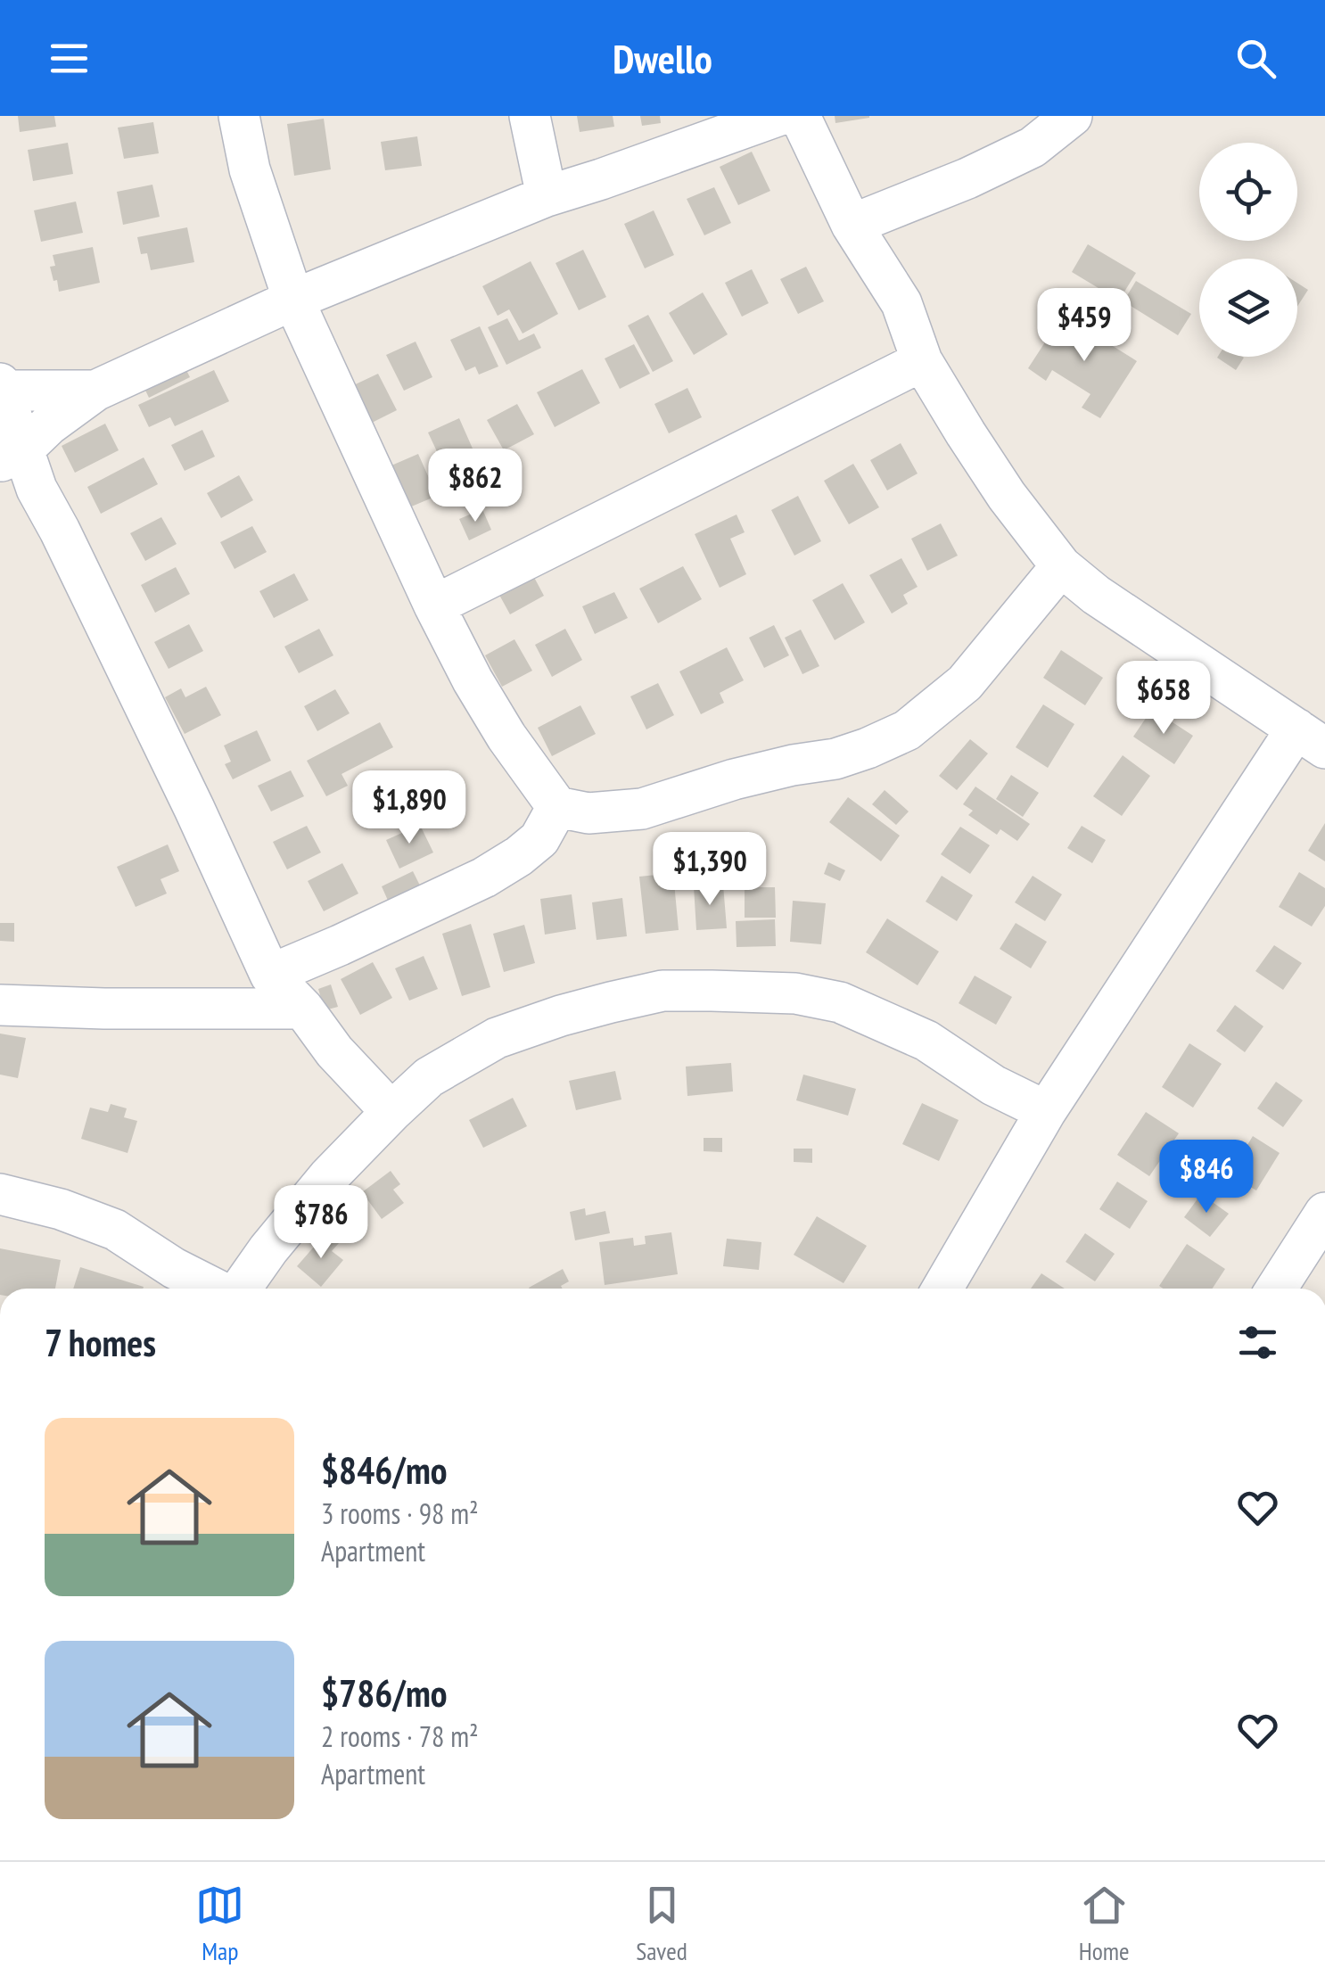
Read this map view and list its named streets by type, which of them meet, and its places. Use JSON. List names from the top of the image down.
{
  "page": {
    "header": "Dwello",
    "price": [
      "$459",
      "$862",
      "$658",
      "$1,890",
      "$1,390",
      "$846",
      "$786"
    ],
    "heading": "7 homes",
    "list": [
      {
        "name": "$846/mo",
        "note": "3 rooms · 98 m² · Apartment"
      },
      {
        "name": "$786/mo",
        "note": "2 rooms · 78 m² · Apartment"
      }
    ],
    "tabs": ["Map", "Saved", "Home"]
  }
}
